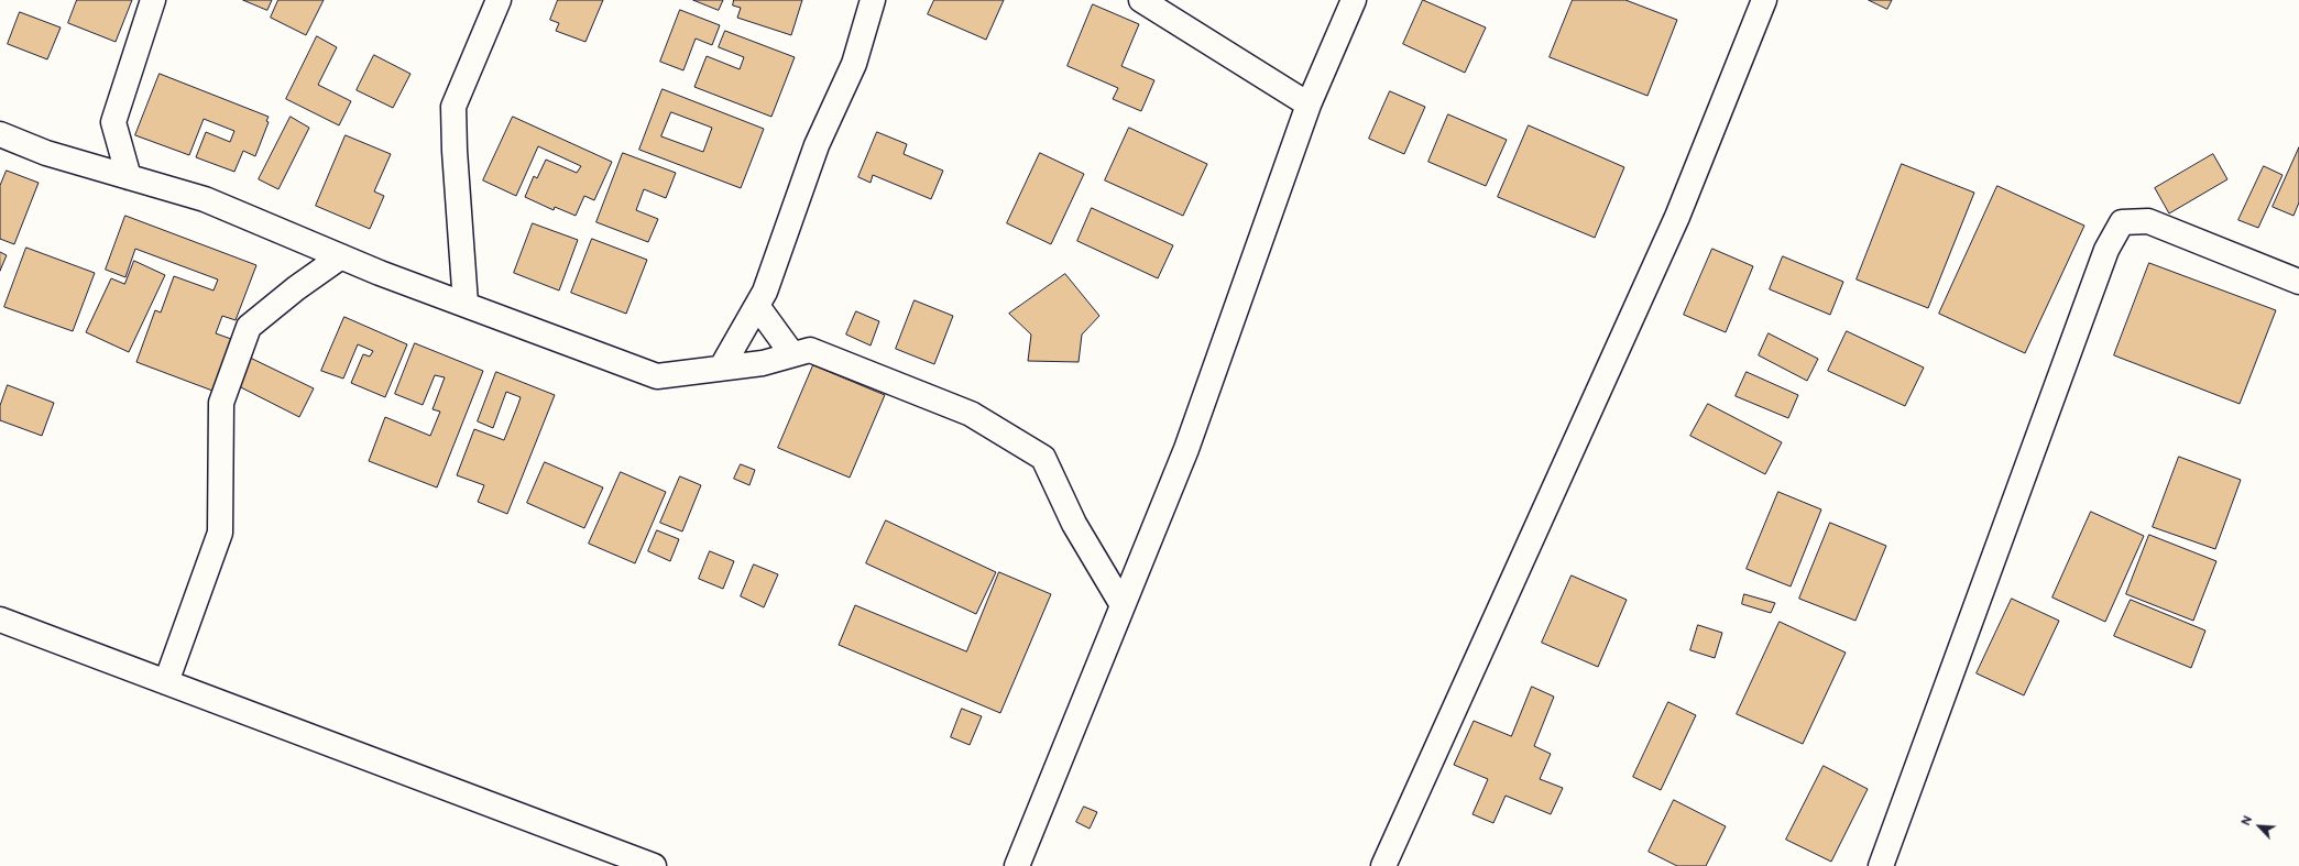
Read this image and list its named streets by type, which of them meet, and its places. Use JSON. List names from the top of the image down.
{
  "north": "top left"
}
